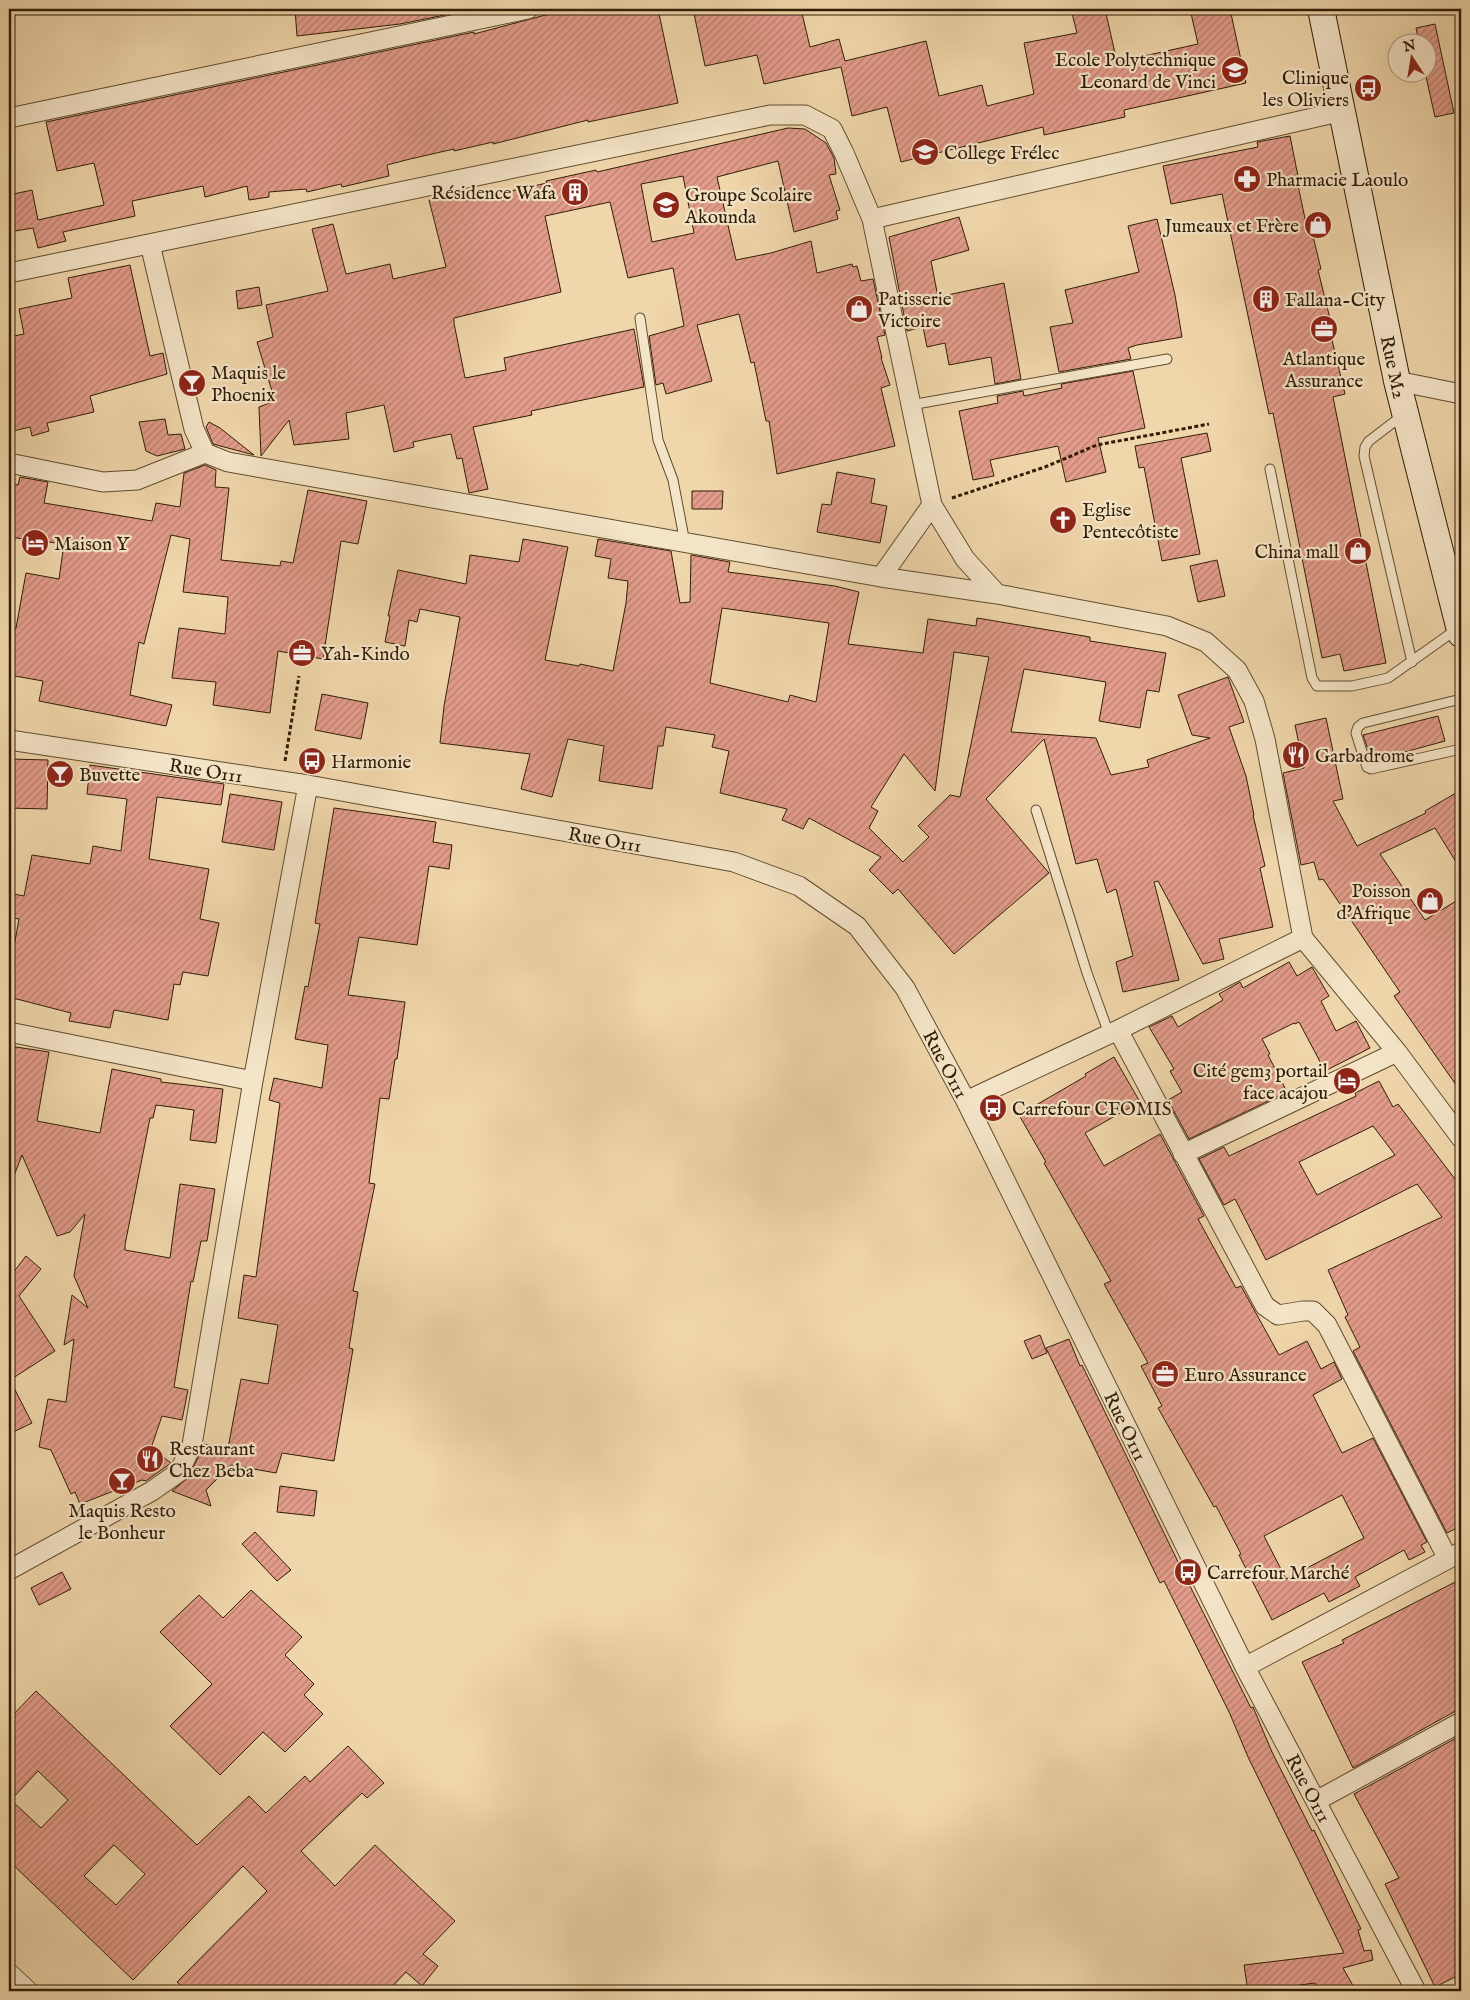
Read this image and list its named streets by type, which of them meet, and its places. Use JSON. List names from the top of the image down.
{
  "streets": {
    "main road": ["Rue M2"],
    "street": ["Rue O111"]
  },
  "places": {
    "school or university": ["Ecole Polytechnique Leonard de Vinci", "College Frélec", "Groupe Scolaire Akounda"],
    "bus stop": [
      "Clinique les Oliviers",
      "Harmonie",
      "Carrefour CFOMIS",
      "Carrefour Marché"
    ],
    "pharmacy": ["Pharmacie Laoulo"],
    "building": ["Résidence Wafa", "Fallana-City"],
    "shop": [
      "Jumeaux et Frère",
      "Patisserie Victoire",
      "China mall",
      "Poisson d’Afrique"
    ],
    "office": ["Atlantique Assurance", "Yah-Kindo", "Euro Assurance"],
    "bar": ["Maquis le Phoenix", "Buvette", "Maquis Resto le Bonheur"],
    "church": ["Eglise Pentecôtiste"],
    "hotel": ["Maison Y", "Cité gem3 portail face acajou"],
    "restaurant": ["Garbadrome", "Restaurant Chez Beba"]
  },
  "north": "top"
}
